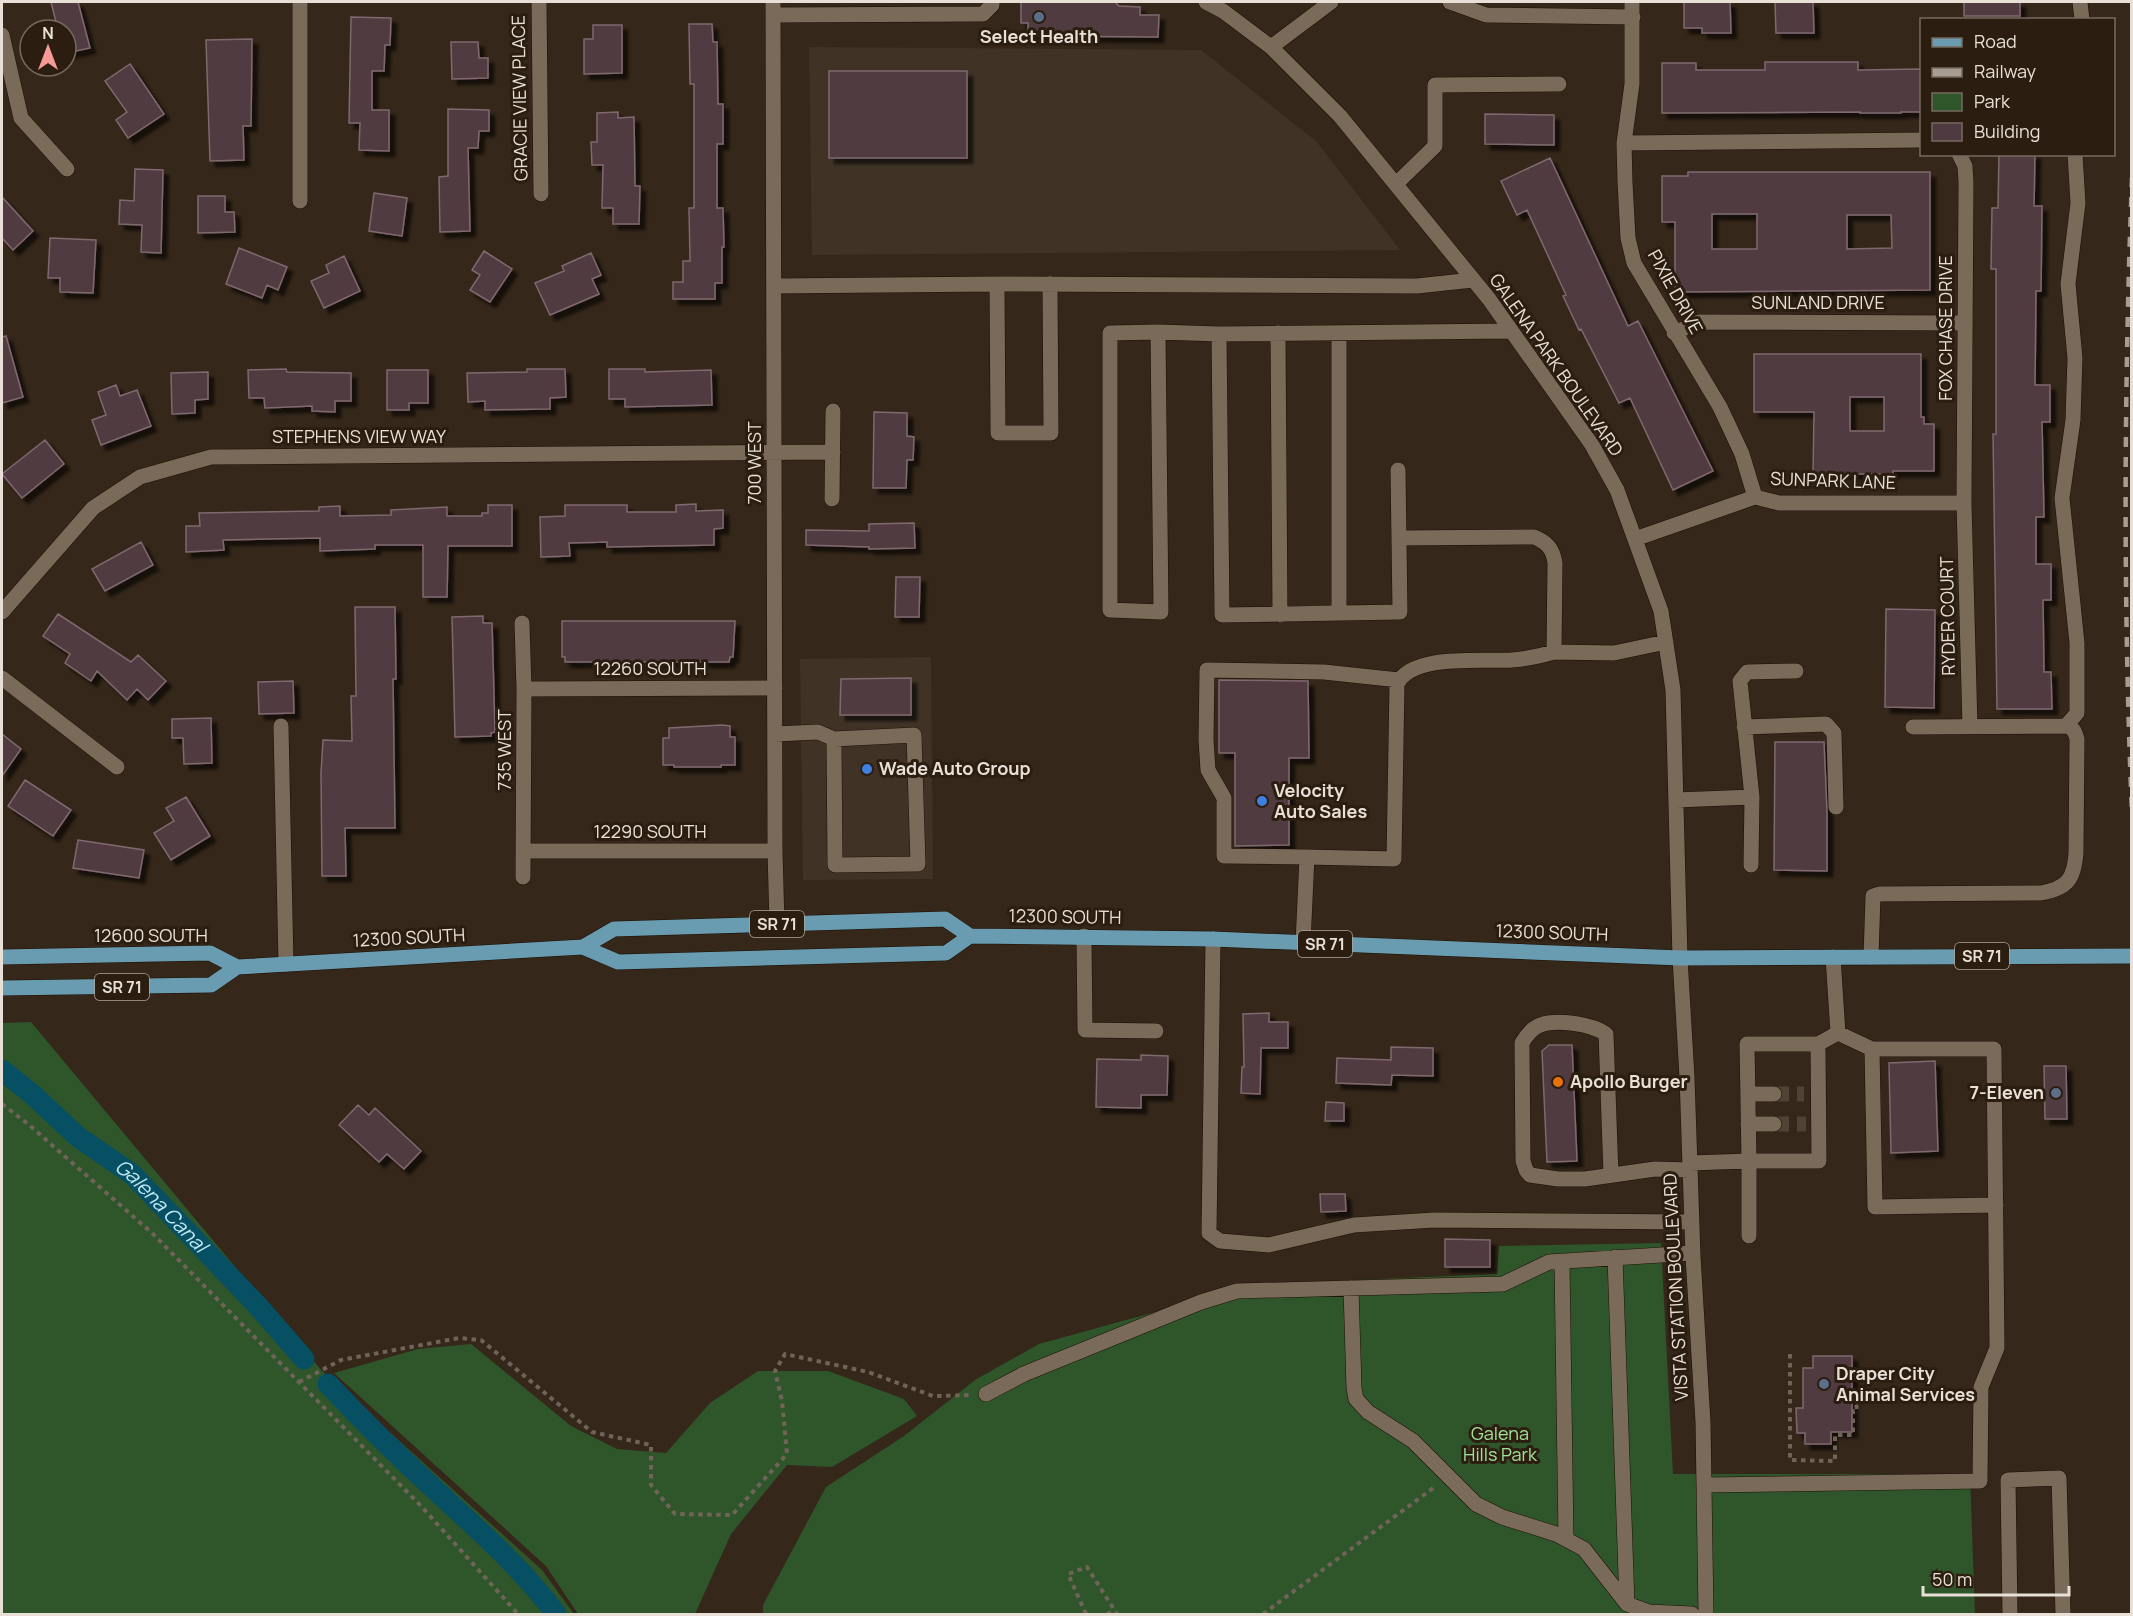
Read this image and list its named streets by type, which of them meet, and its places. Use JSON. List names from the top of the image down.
{
  "streets": {
    "main road": ["12300 SOUTH", "SR 71", "12600 SOUTH"],
    "street": [
      "GRACIE VIEW PLACE",
      "PIXIE DRIVE",
      "SUNLAND DRIVE",
      "FOX CHASE DRIVE",
      "GALENA PARK BOULEVARD",
      "STEPHENS VIEW WAY",
      "700 WEST",
      "SUNPARK LANE",
      "RYDER COURT",
      "12260 SOUTH",
      "735 WEST",
      "12290 SOUTH",
      "VISTA STATION BOULEVARD"
    ]
  },
  "crossings": [
    ["PIXIE DRIVE", "SUNLAND DRIVE"],
    ["PIXIE DRIVE", "SUNPARK LANE"],
    ["SUNLAND DRIVE", "FOX CHASE DRIVE"],
    ["FOX CHASE DRIVE", "SUNPARK LANE"],
    ["FOX CHASE DRIVE", "RYDER COURT"],
    ["GALENA PARK BOULEVARD", "SUNPARK LANE"],
    ["GALENA PARK BOULEVARD", "12300 SOUTH"],
    ["GALENA PARK BOULEVARD", "VISTA STATION BOULEVARD"],
    ["STEPHENS VIEW WAY", "700 WEST"],
    ["700 WEST", "12260 SOUTH"],
    ["700 WEST", "12290 SOUTH"],
    ["700 WEST", "12300 SOUTH"],
    ["SUNPARK LANE", "RYDER COURT"],
    ["12260 SOUTH", "735 WEST"],
    ["735 WEST", "12290 SOUTH"],
    ["12300 SOUTH", "SR 71"],
    ["12300 SOUTH", "12600 SOUTH"],
    ["12300 SOUTH", "VISTA STATION BOULEVARD"],
    ["SR 71", "12600 SOUTH"]
  ],
  "water": ["Galena Canal"],
  "parks": ["Galena Hills Park"],
  "places": [
    "Select Health",
    "Wade Auto Group",
    "Velocity Auto Sales",
    "Apollo Burger",
    "7-Eleven",
    "Draper City Animal Services"
  ],
  "legend": [
    "Road",
    "Railway",
    "Park",
    "Building"
  ],
  "scale_bar": "50 m",
  "north": "top"
}
